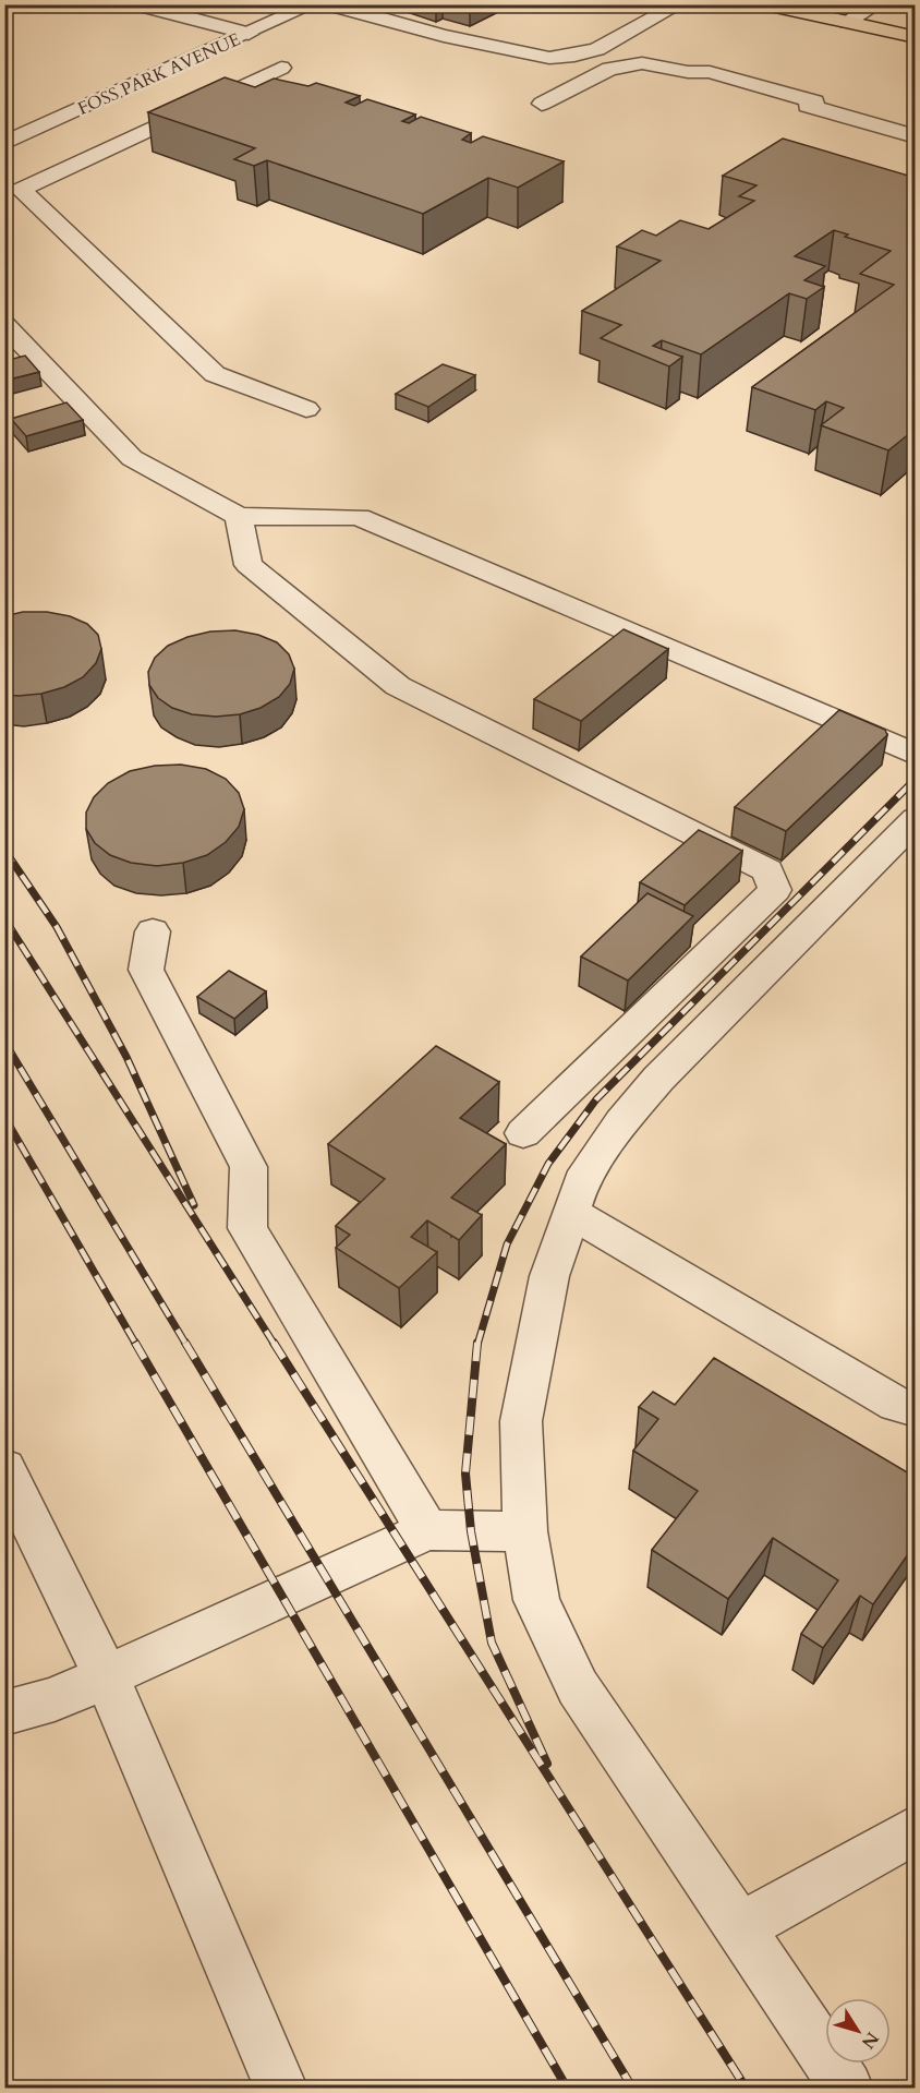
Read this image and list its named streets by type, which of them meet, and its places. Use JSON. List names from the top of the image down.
{
  "streets": {
    "street": ["FOSS PARK AVENUE"]
  },
  "north": "bottom right"
}
